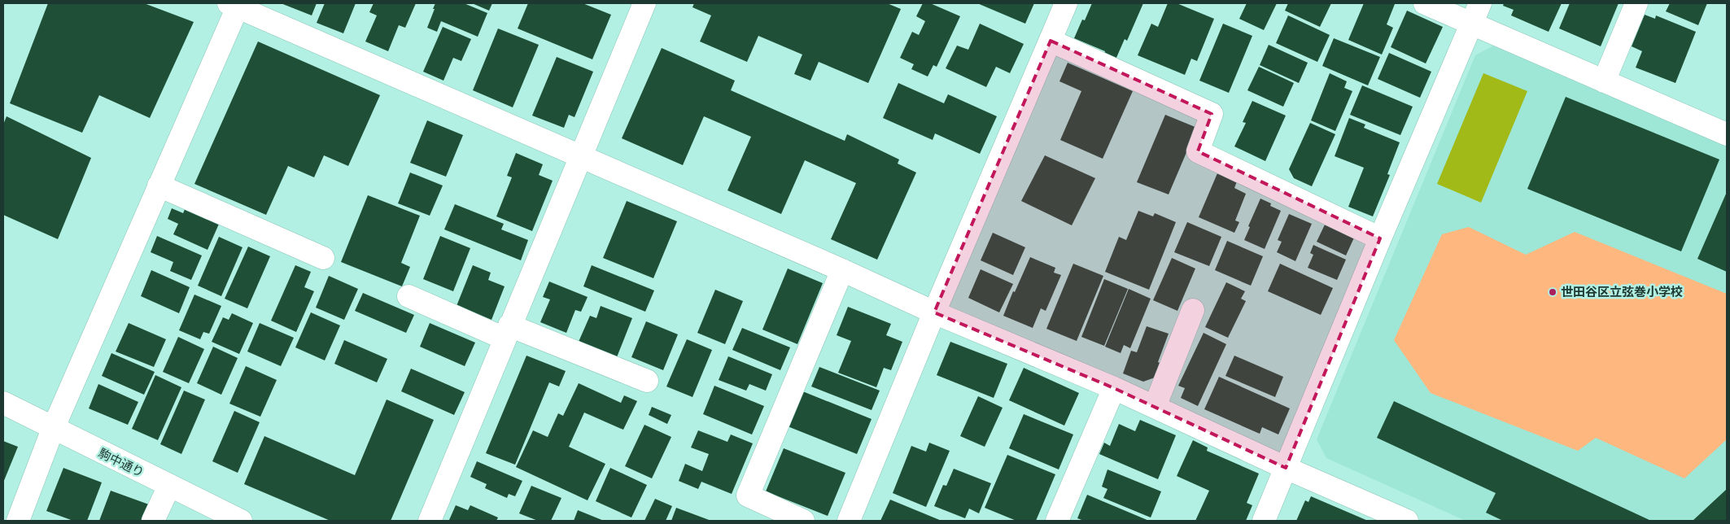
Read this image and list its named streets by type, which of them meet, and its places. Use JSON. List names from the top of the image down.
{
  "streets": {
    "street": ["駒中通り"]
  },
  "places": ["世田谷区立弦巻小学校"]
}
